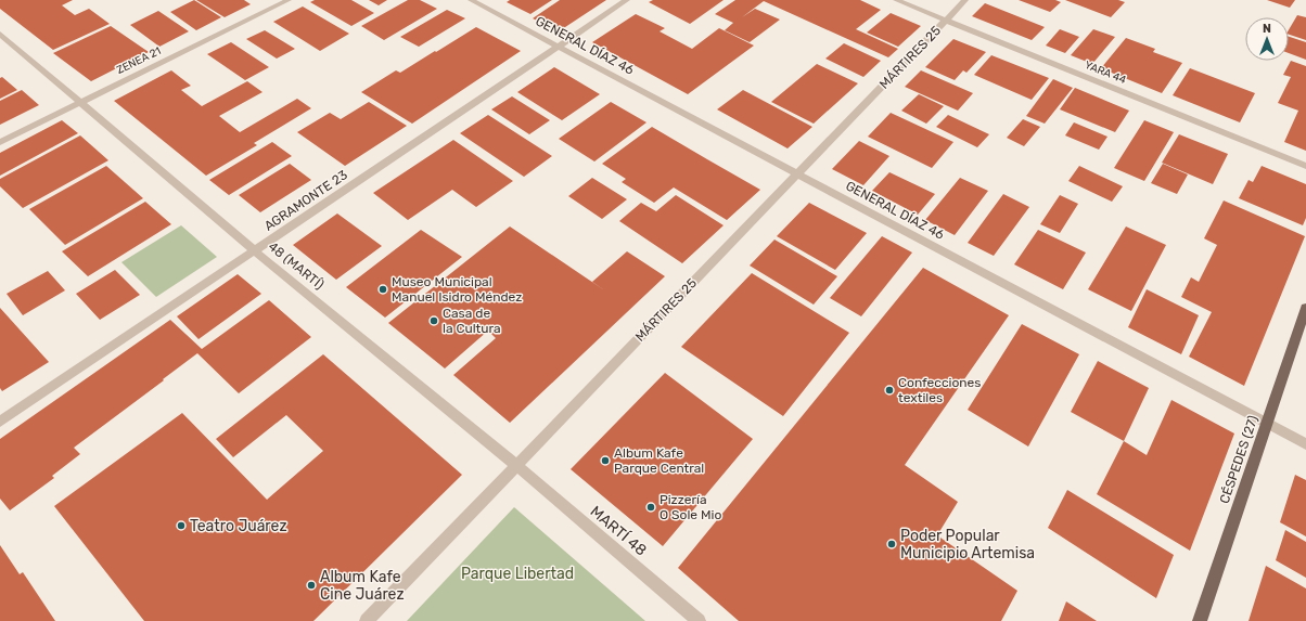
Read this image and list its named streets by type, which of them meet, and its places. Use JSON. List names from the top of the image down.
{
  "streets": {
    "main road": ["CÉSPEDES (27)"],
    "street": [
      "GENERAL DÍAZ 46",
      "MÁRTIRES 25",
      "ZENEA 21",
      "YARA 44",
      "AGRAMONTE 23",
      "48 (MARTÍ)",
      "MARTÍ 48"
    ]
  },
  "crossings": [
    ["GENERAL DÍAZ 46", "MÁRTIRES 25"],
    ["GENERAL DÍAZ 46", "AGRAMONTE 23"],
    ["GENERAL DÍAZ 46", "CÉSPEDES (27)"],
    ["MÁRTIRES 25", "YARA 44"],
    ["MÁRTIRES 25", "48 (MARTÍ)"],
    ["MÁRTIRES 25", "MARTÍ 48"],
    ["ZENEA 21", "48 (MARTÍ)"],
    ["AGRAMONTE 23", "48 (MARTÍ)"],
    ["48 (MARTÍ)", "MARTÍ 48"]
  ],
  "parks": ["Parque Libertad"],
  "places": [
    "Museo Municipal Manuel Isidro Méndez",
    "Casa de la Cultura",
    "Confecciones textiles",
    "Album Kafe Parque Central",
    "Pizzería O Sole Mio",
    "Teatro Juárez",
    "Poder Popular Municipio Artemisa",
    "Album Kafe Cine Juárez"
  ],
  "north": "top"
}
